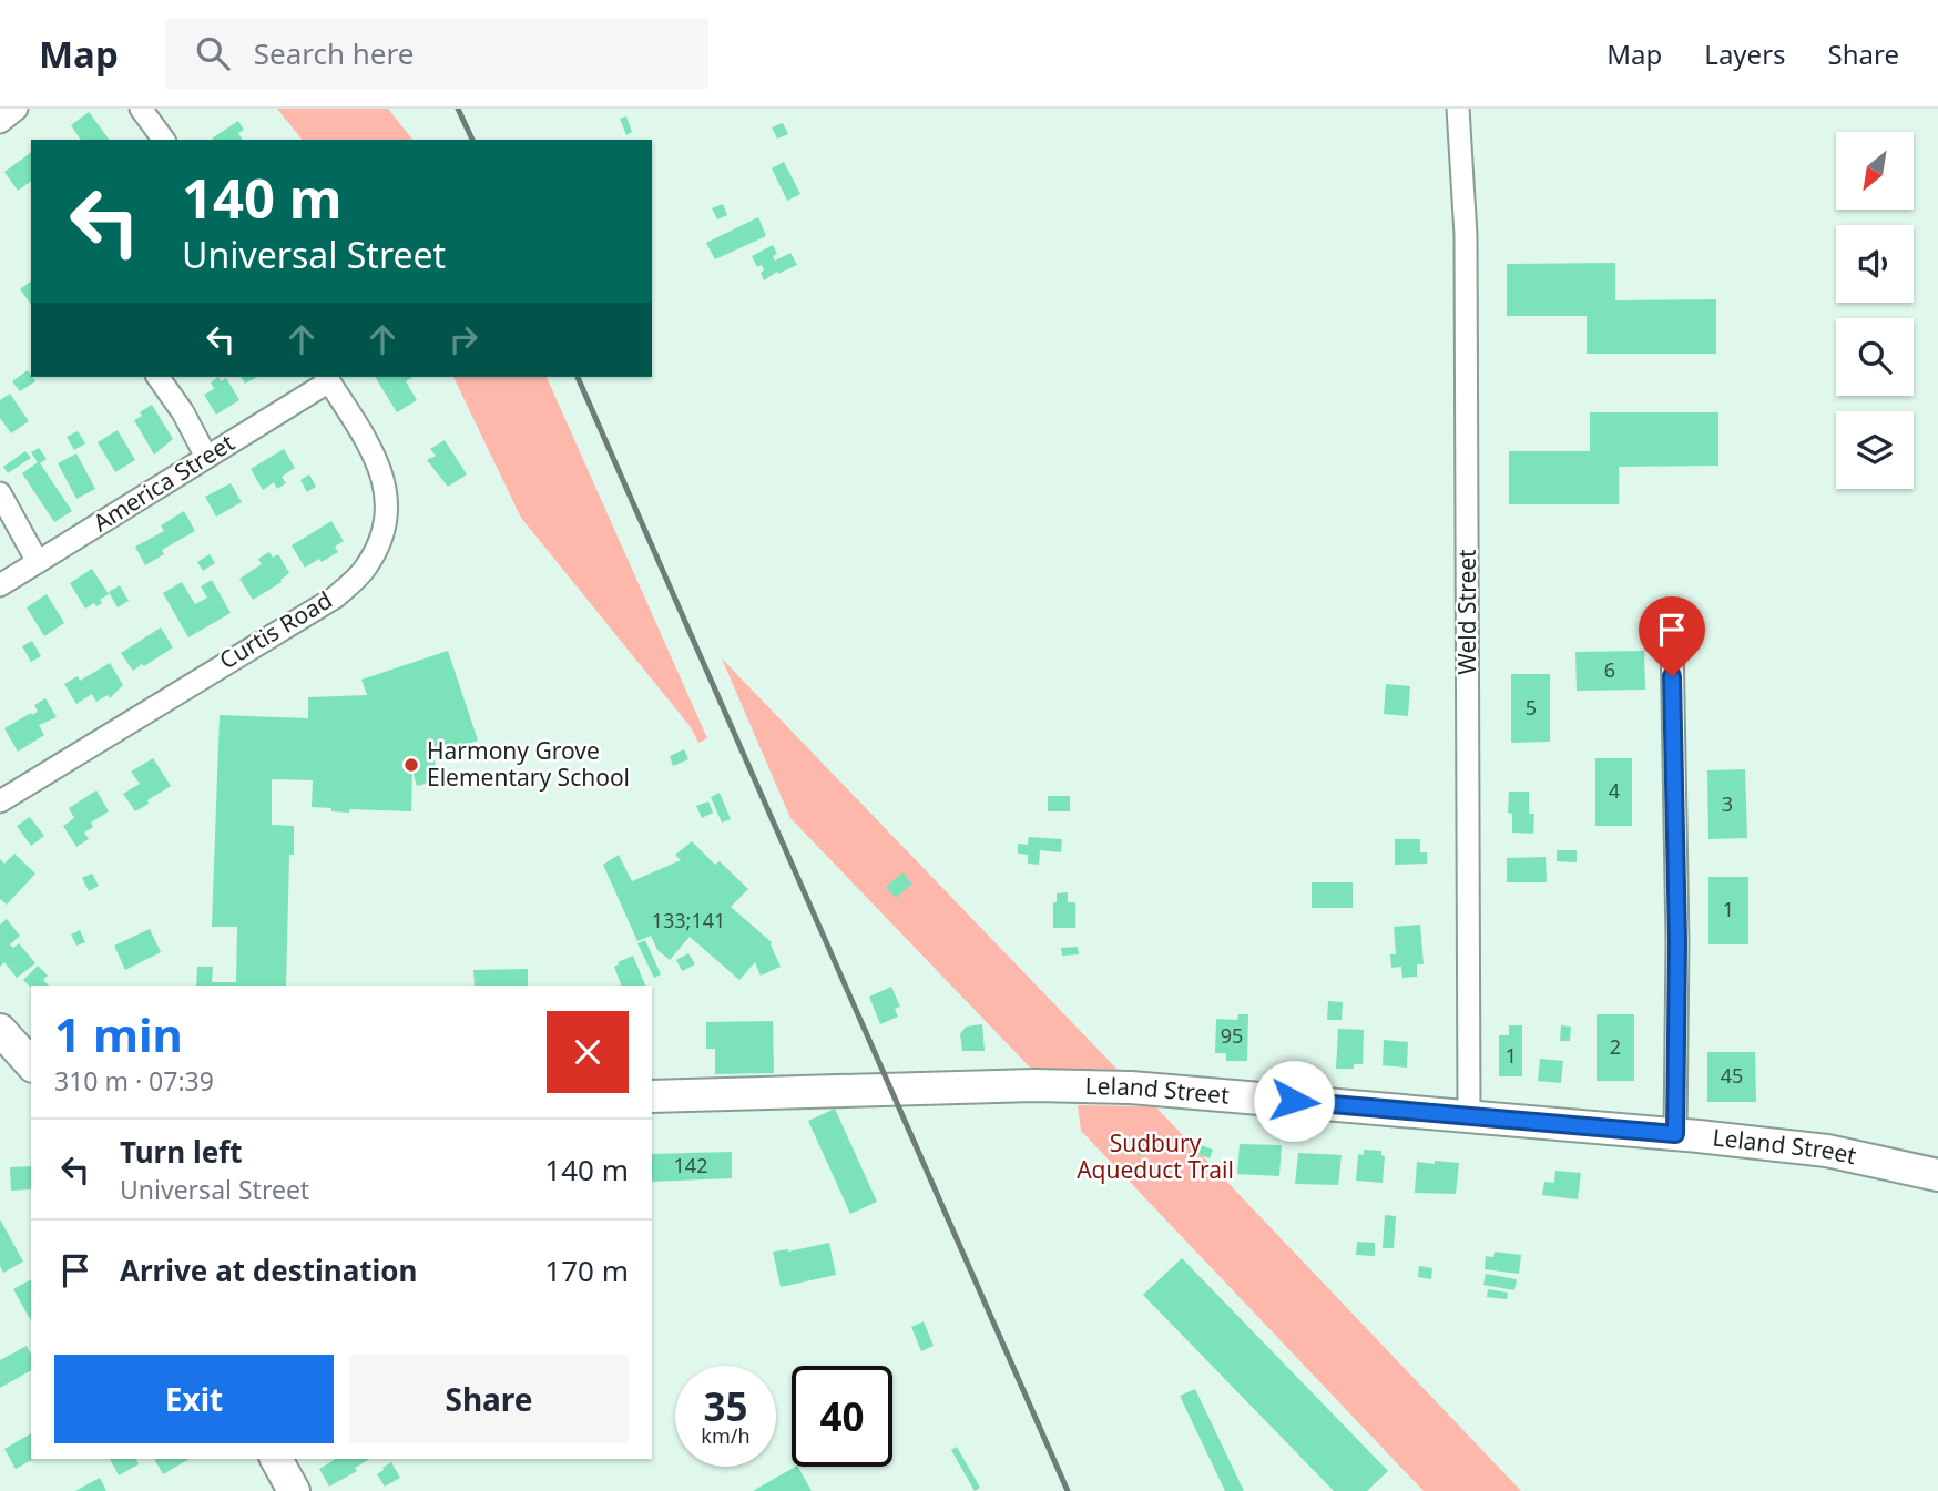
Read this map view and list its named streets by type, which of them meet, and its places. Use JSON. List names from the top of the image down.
{
  "streets": {
    "street": [
      "America Street",
      "Weld Street",
      "Curtis Road",
      "Leland Street"
    ]
  },
  "crossings": [
    ["America Street", "Curtis Road"],
    ["Weld Street", "Leland Street"]
  ],
  "parks": ["Sudbury Aqueduct Trail"],
  "places": ["Harmony Grove Elementary School"],
  "house_numbers": [
    "6",
    "5",
    "4",
    "3",
    "1",
    "133;141",
    "95",
    "2",
    "1",
    "45",
    "142"
  ],
  "north": "bottom left",
  "page": {
    "header": "Map",
    "search": "Search here",
    "nav": ["Map", "Layers", "Share"],
    "turn": ["140 m", "Universal Street"],
    "heading": ["1 min", "310 m · 07:39"],
    "list": [
      {
        "name": "Turn left",
        "note": "Universal Street",
        "value": "140 m"
      },
      {
        "name": "Arrive at destination",
        "value": "170 m"
      }
    ],
    "buttons": ["Exit", "Share"],
    "speed": "35 km/h",
    "limit": "40"
  }
}
